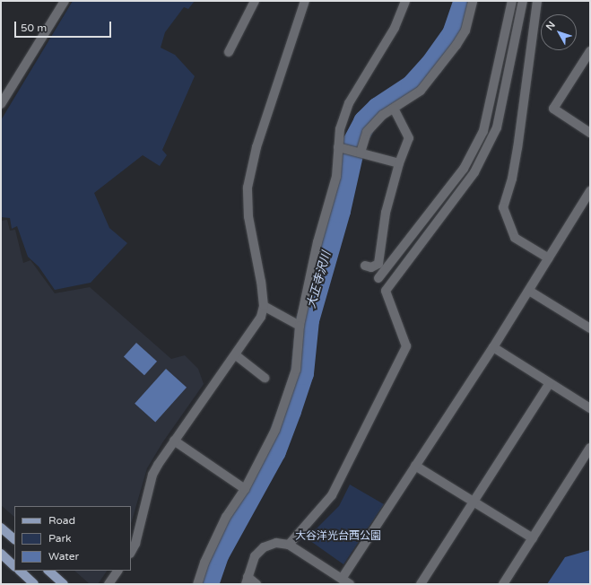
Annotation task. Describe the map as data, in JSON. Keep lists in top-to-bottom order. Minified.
{"water":["大正寺沢川"],"parks":["大谷洋光台西公園"],"legend":["Road","Park","Water"],"scale_bar":"50 m","north":"top left"}
